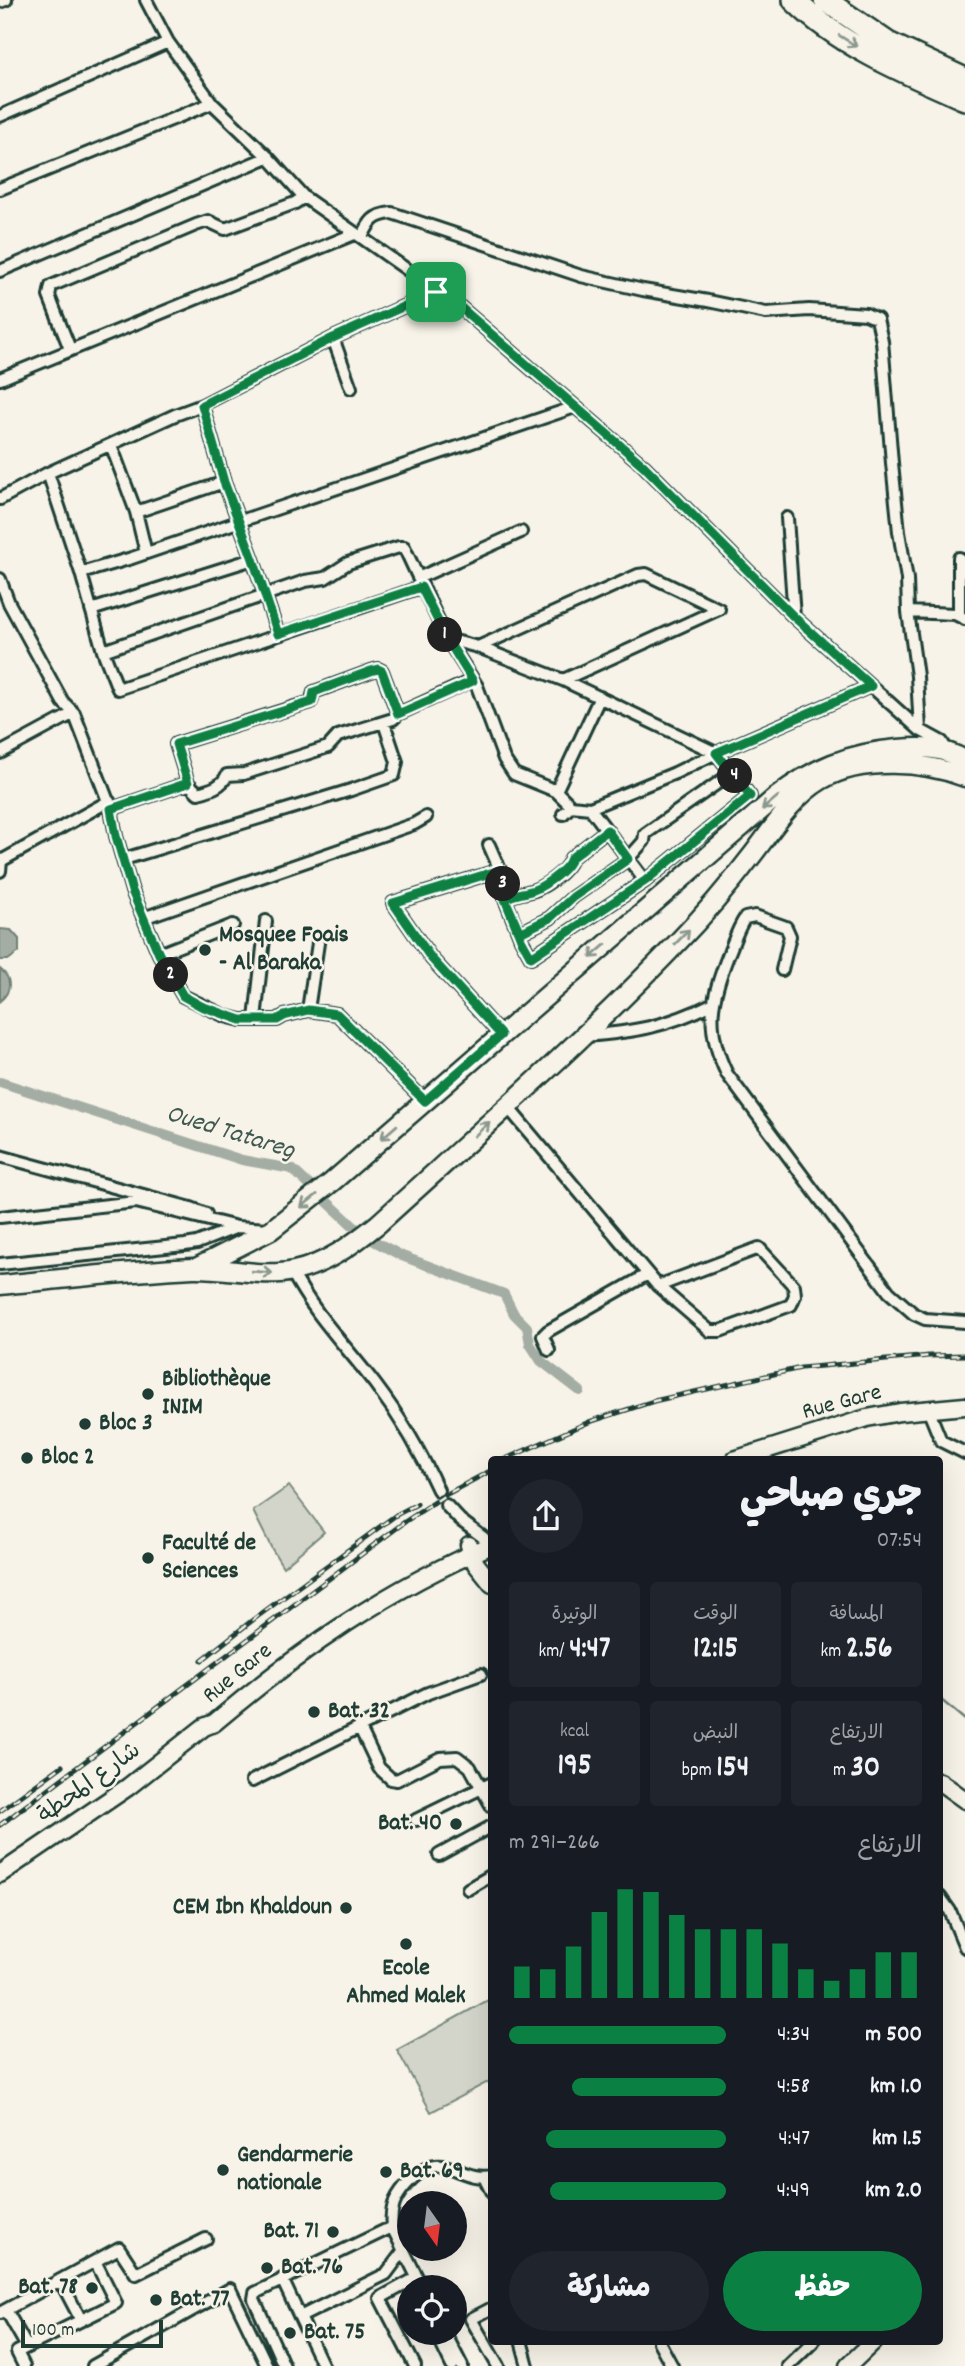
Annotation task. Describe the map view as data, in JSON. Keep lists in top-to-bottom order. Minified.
{"streets":{"main road":["Rue Gare","شارع المحطة"]},"crossings":[["Rue Gare","شارع المحطة"]],"water":["Oued Tatareg"],"places":["Mosquee Foais - Al Baraka","Bibliothèque INIM","Bloc 3","Bloc 2","Faculté de Sciences","Bat. 32","Bat. 40","CEM Ibn Khaldoun","Ecole Ahmed Malek","Gendarmerie nationale","Bat. 69","Bat. 71","Bat. 76","Bat. 78","Bat. 77","Bat. 75"],"scale_bar":"100 m","north":"bottom","page":{"pins":["1","4","3","2"],"heading":["جري صباحي","07:54"],"stats":[["المسافة","2.56 km"],["الوقت","12:15"],["الوتيرة","4:47 /km"],["الارتفاع","30 m"],["النبض","154 bpm"],["kcal","195"]],"chart":["الارتفاع","266–291 m"],"list":[{"name":"500 m","note":"4:34"},{"name":"1.0 km","note":"4:58"},{"name":"1.5 km","note":"4:47"},{"name":"2.0 km","note":"4:49"}],"buttons":["حفظ","مشاركة"],"scale":"100 m"}}
